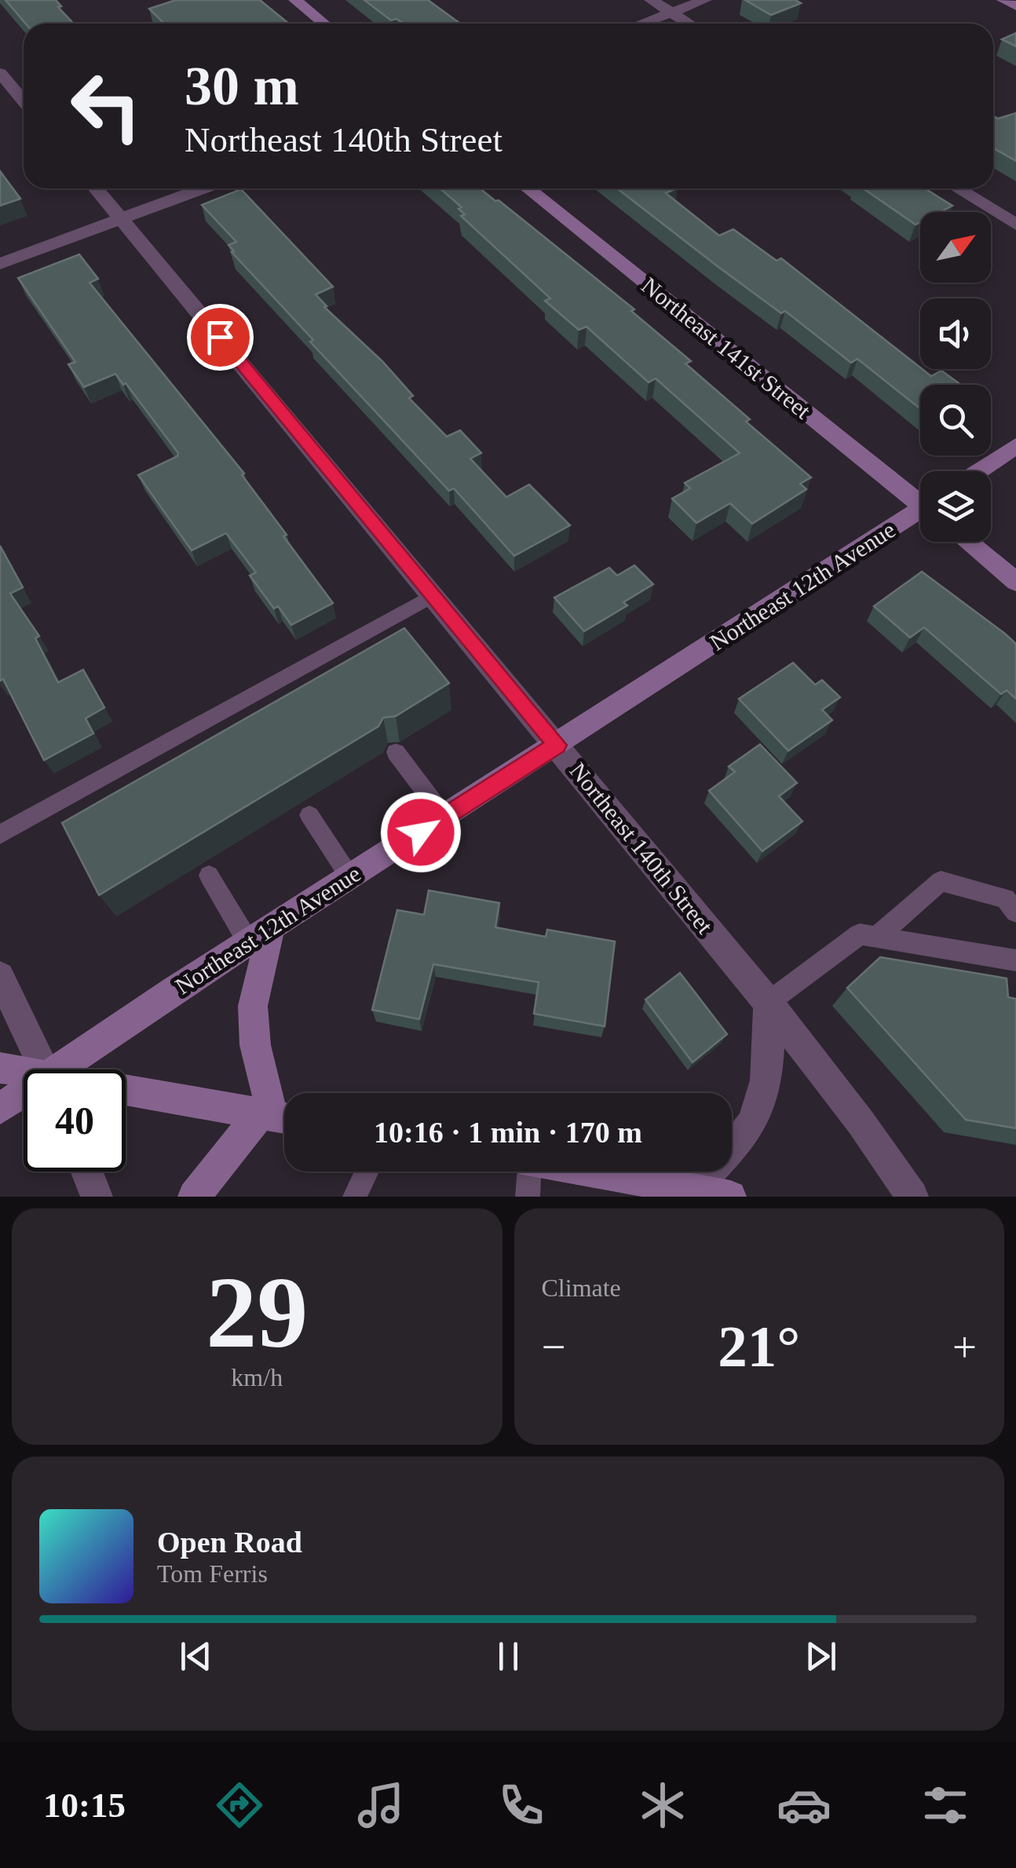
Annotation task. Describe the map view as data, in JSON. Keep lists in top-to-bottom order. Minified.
{"streets":{"street":["Northeast 141st Street","Northeast 12th Avenue","Northeast 140th Street"]},"crossings":[["Northeast 12th Avenue","Northeast 140th Street"]],"north":"top right","page":{"turn":["30 m","Northeast 140th Street"],"limit":"40","trip":"10:16 · 1 min · 170 m","tile":[["29","km/h"],"Climate"],"heat":["−","21°","+"],"song":["Open Road","Tom Ferris"],"tabs":"10:15"}}
